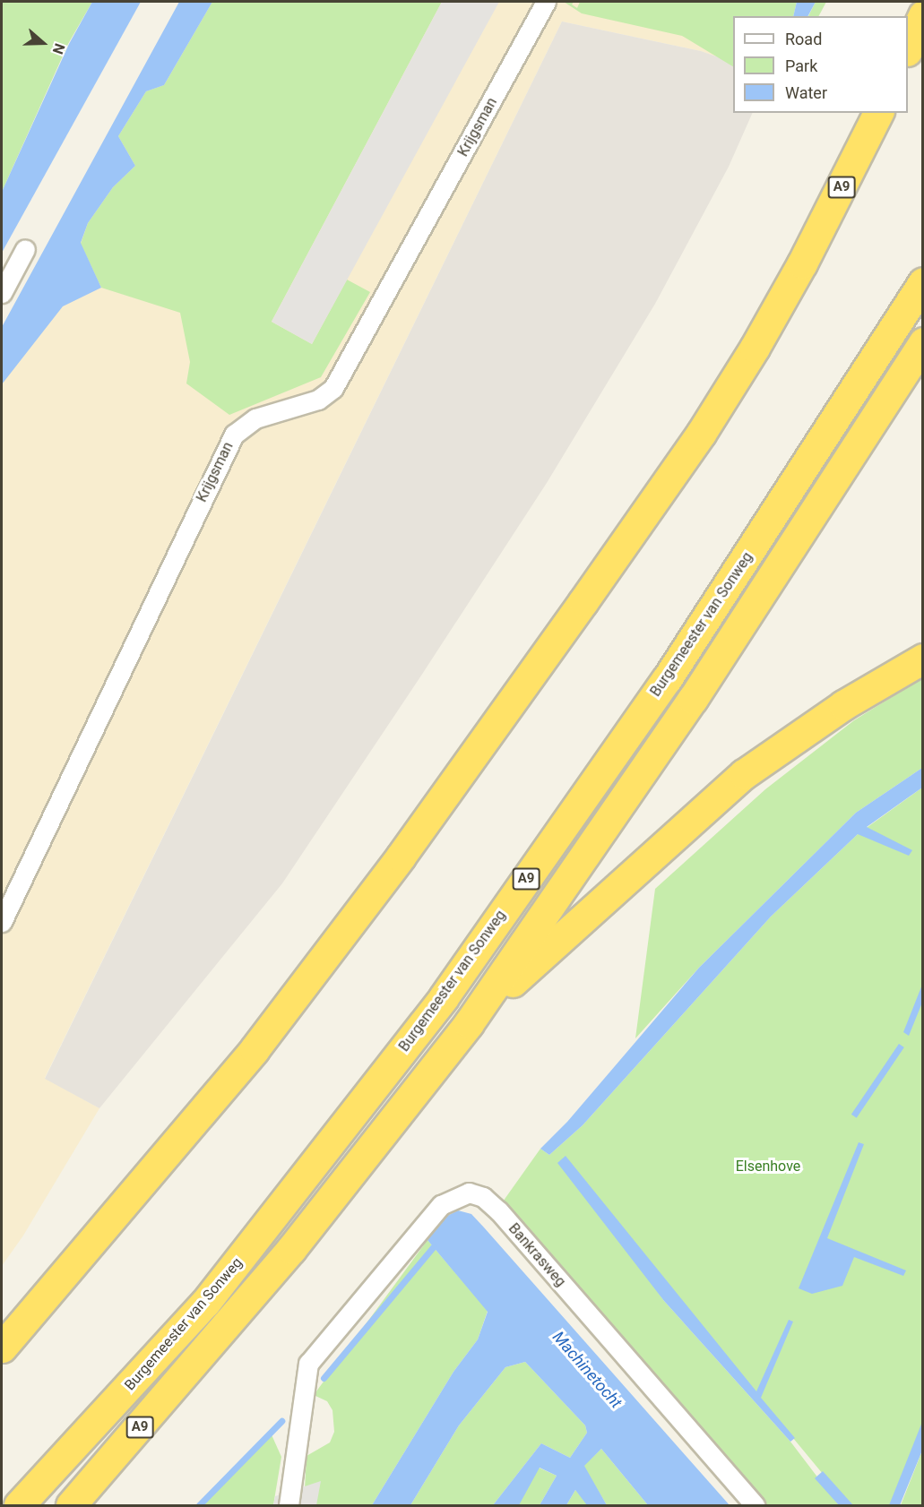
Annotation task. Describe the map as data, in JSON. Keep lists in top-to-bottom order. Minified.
{"streets":{"highway":["A9","Burgemeester van Sonweg"],"street":["Krijgsman","Bankrasweg"]},"water":["Machinetocht"],"parks":["Elsenhove"],"legend":["Road","Park","Water"],"north":"right"}
